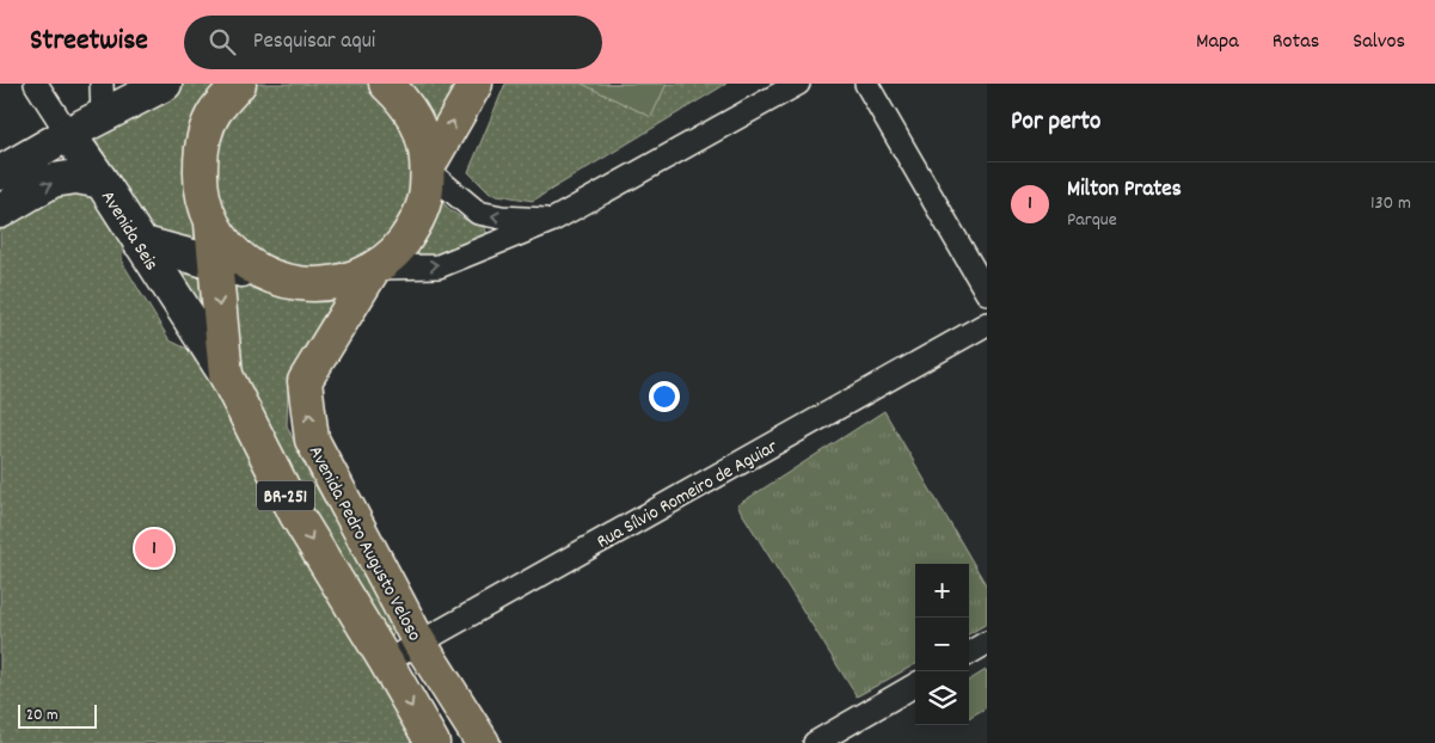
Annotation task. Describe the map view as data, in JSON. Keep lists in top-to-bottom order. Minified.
{"streets":{"main road":["BR-251","Avenida Pedro Augusto Veloso"],"street":["Avenida Seis","Rua Sílvio Romeiro de Aguiar"]},"crossings":[["Avenida Seis","Avenida Pedro Augusto Veloso"],["Rua Sílvio Romeiro de Aguiar","Avenida Pedro Augusto Veloso"]],"scale_bar":"20 m","page":{"header":"Streetwise","search":"Pesquisar aqui","nav":["Mapa","Rotas","Salvos"],"heading":"Por perto","list":[{"mark":"1","name":"Milton Prates","note":"Parque","value":"130 m"}],"pins":"1","map_buttons":["+","−"],"scale":"20 m"}}
